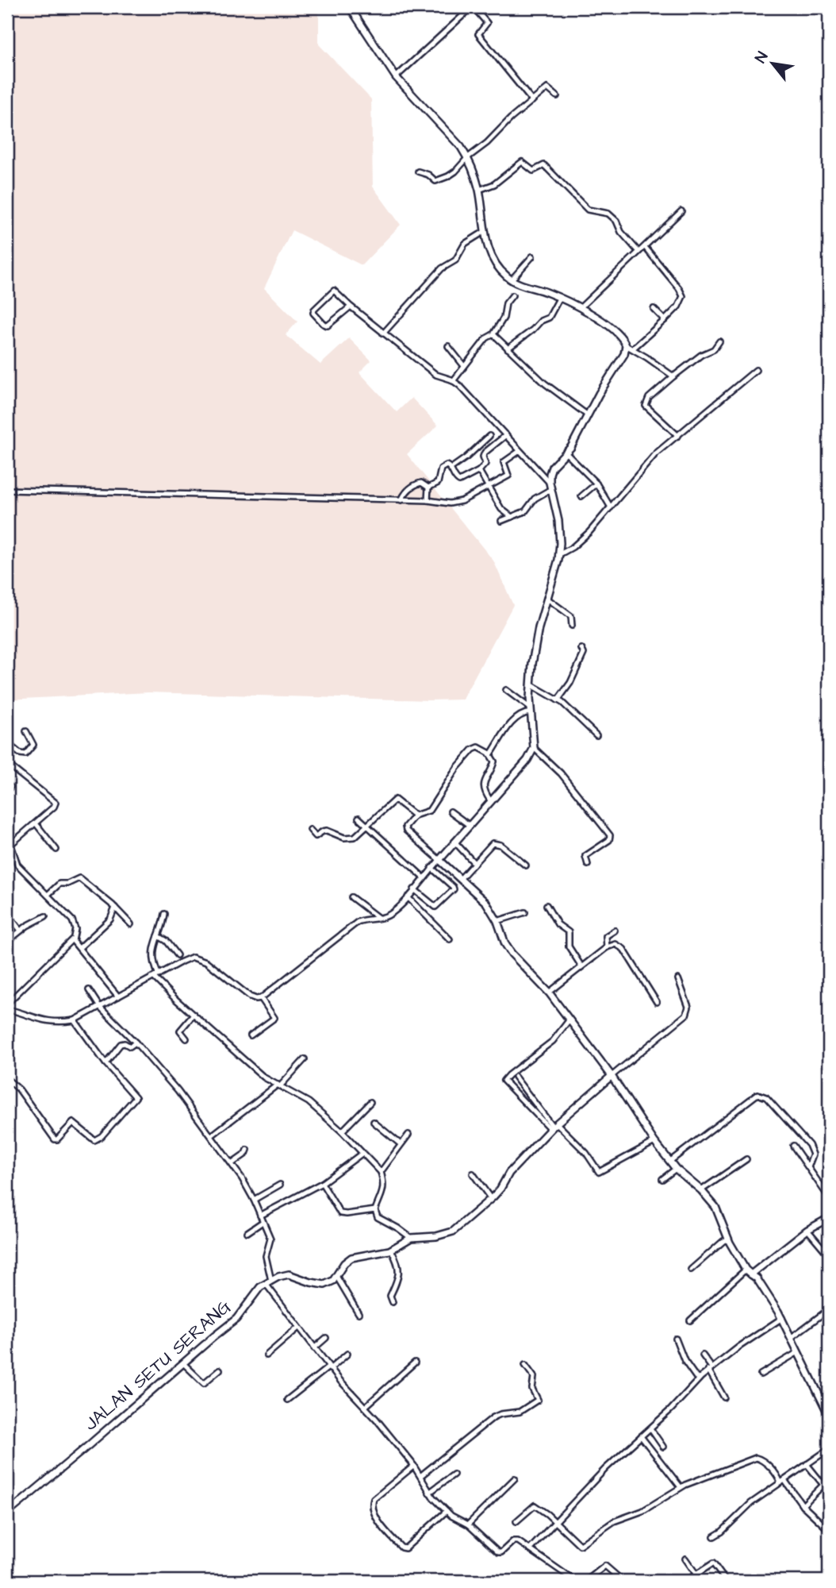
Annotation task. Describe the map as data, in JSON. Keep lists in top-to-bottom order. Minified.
{"streets":{"street":["JALAN SETU SERANG"]},"north":"top left"}
